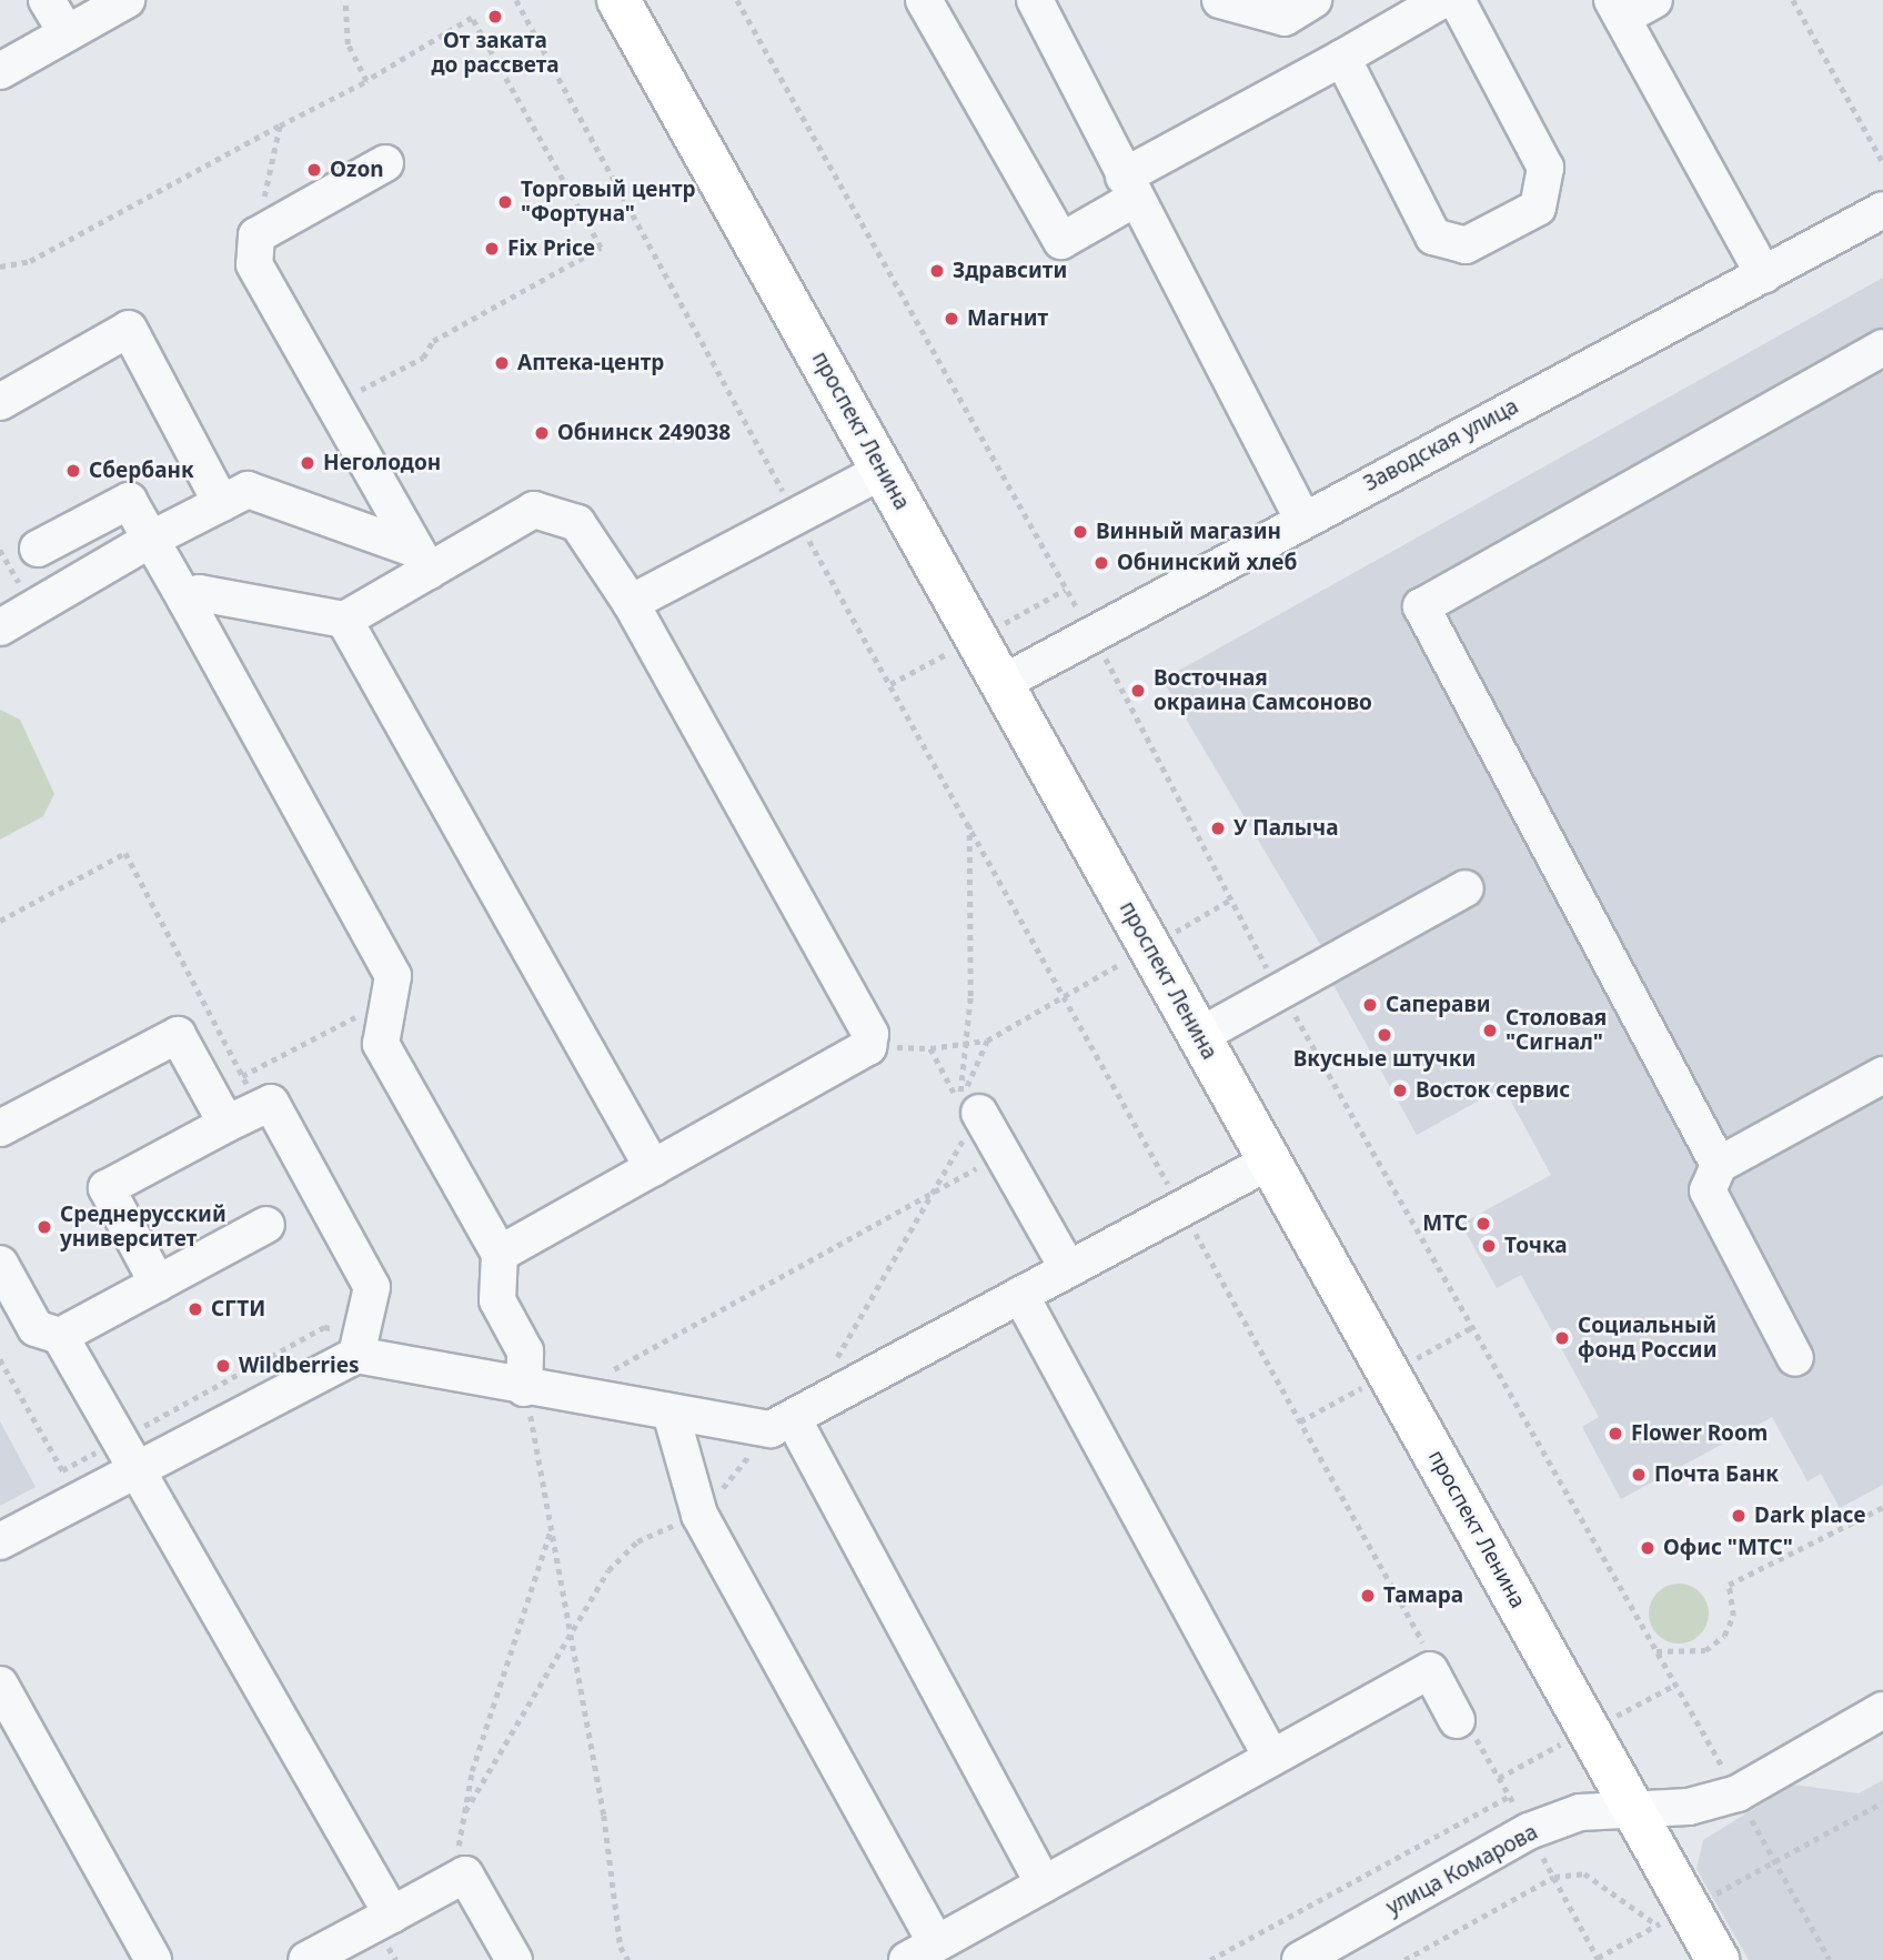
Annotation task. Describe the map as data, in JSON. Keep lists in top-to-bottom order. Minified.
{"streets":{"main road":["проспект Ленина"],"street":["Заводская улица","улица Комарова"]},"crossings":[["проспект Ленина","Заводская улица"],["проспект Ленина","улица Комарова"]],"places":["От заката до рассвета","Ozon","Торговый центр \"Фортуна\"","Fix Price","Здравсити","Магнит","Аптека-центр","Обнинск 249038","Неголодон","Сбербанк","Винный магазин","Обнинский хлеб","Восточная окраина Самсоново","У Палыча","Саперави","Столовая \"Сигнал\"","Вкусные штучки","Восток сервис","МТС","Среднерусский университет","Точка","СГТИ","Социальный фонд России","Wildberries","Flower Room","Почта Банк","Dark place","Офис \"МТС\"","Тамара"]}
